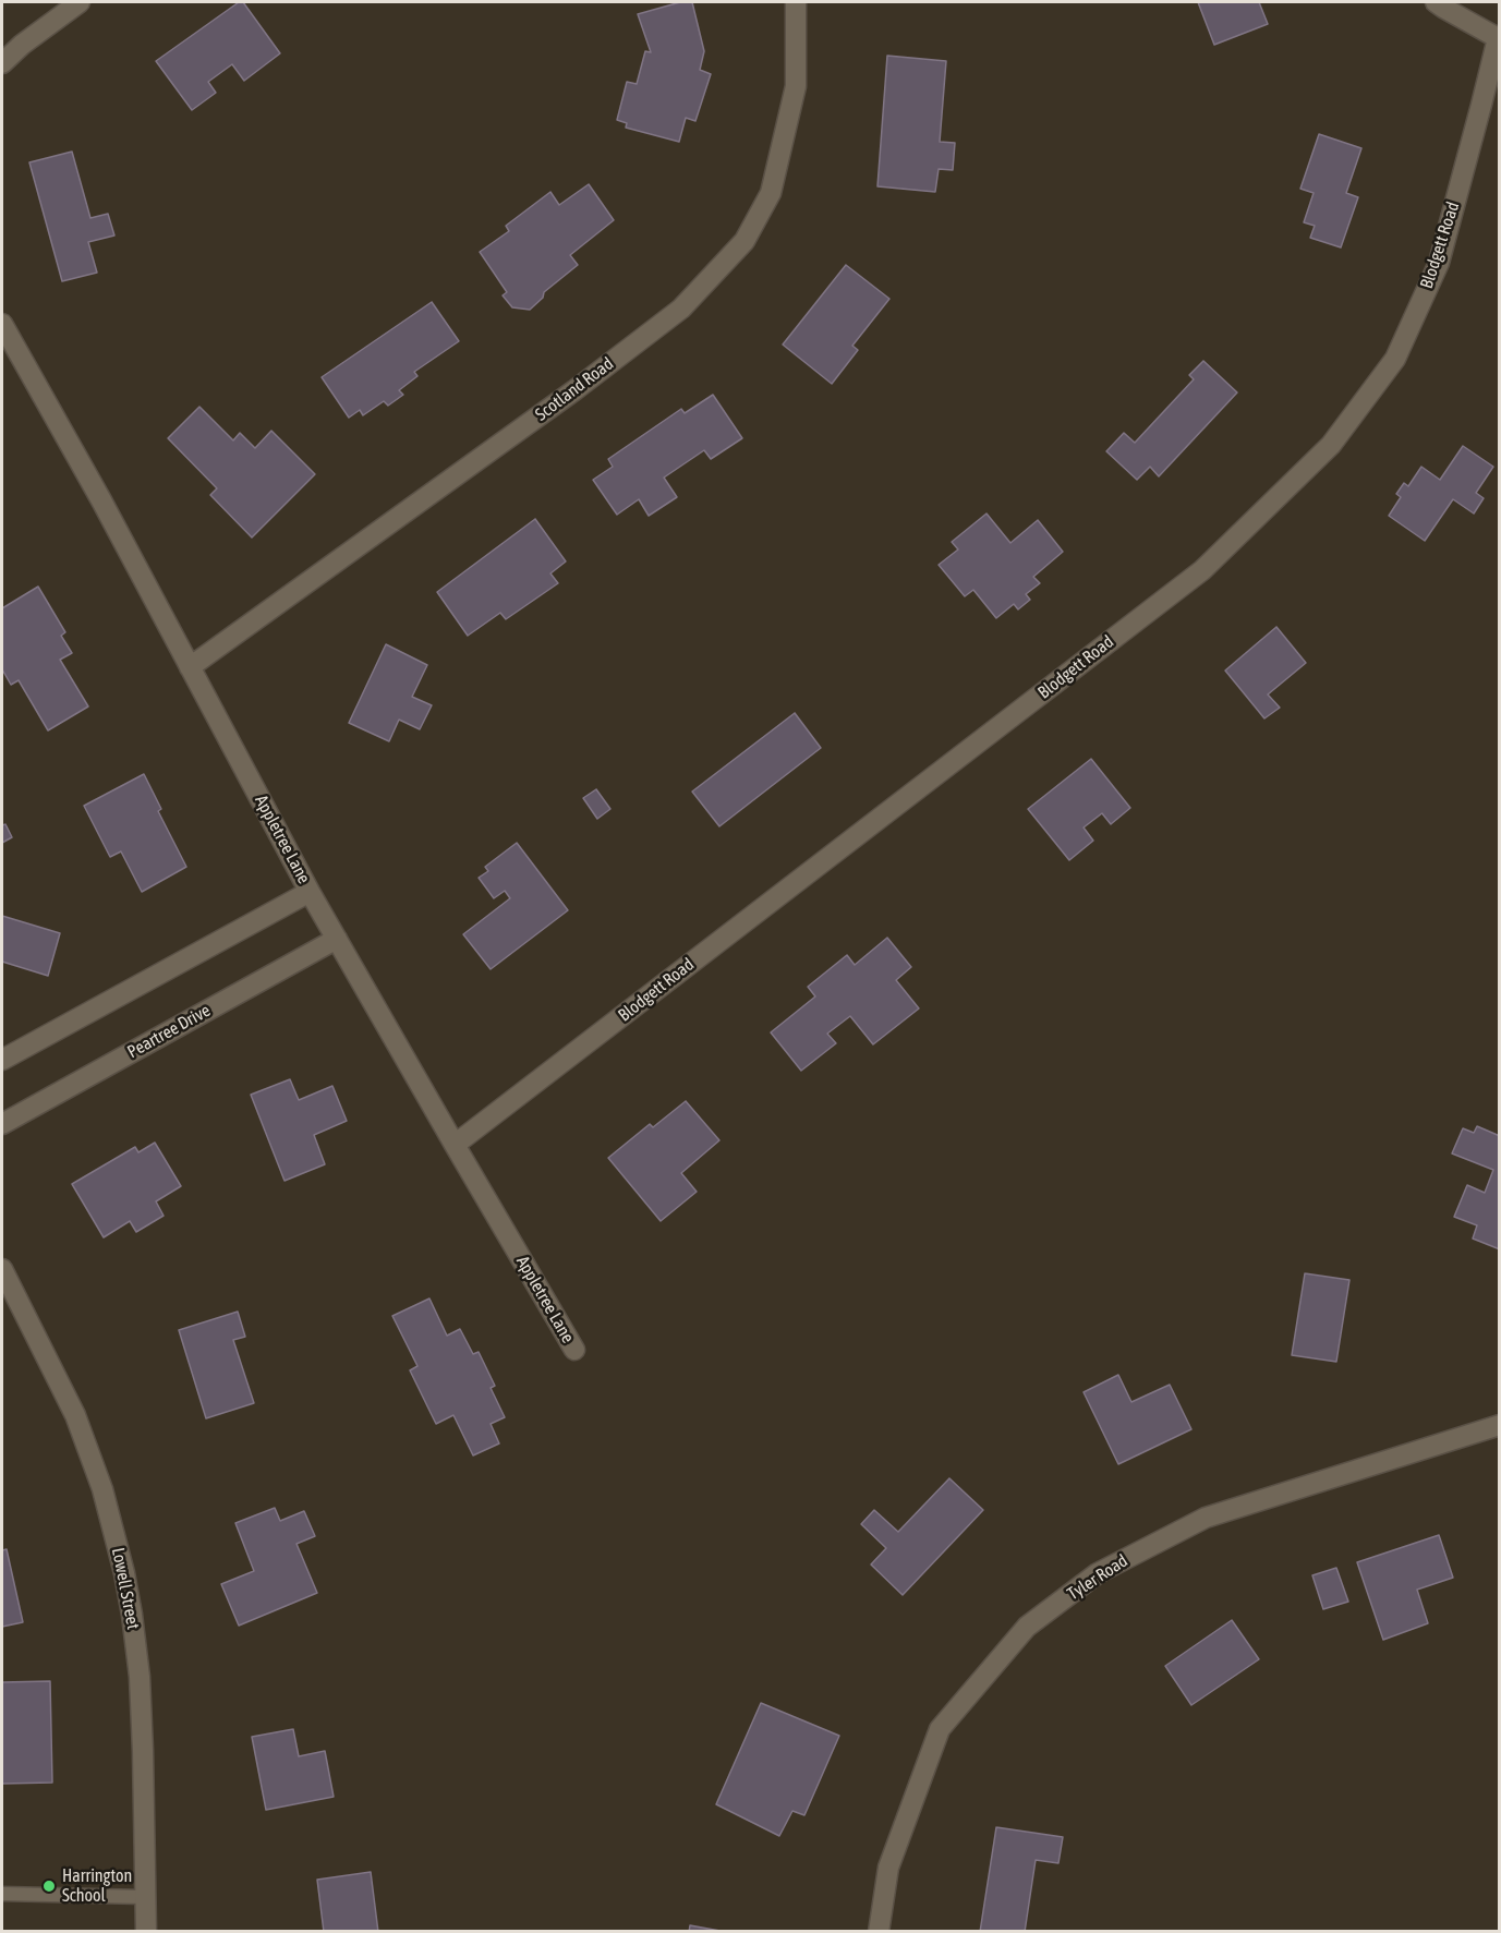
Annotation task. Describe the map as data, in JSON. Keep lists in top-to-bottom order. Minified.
{"streets":{"street":["Blodgett Road","Scotland Road","Appletree Lane","Peartree Drive","Tyler Road","Lowell Street"]},"crossings":[["Blodgett Road","Appletree Lane"],["Scotland Road","Appletree Lane"],["Appletree Lane","Peartree Drive"]],"places":["Harrington School"]}
